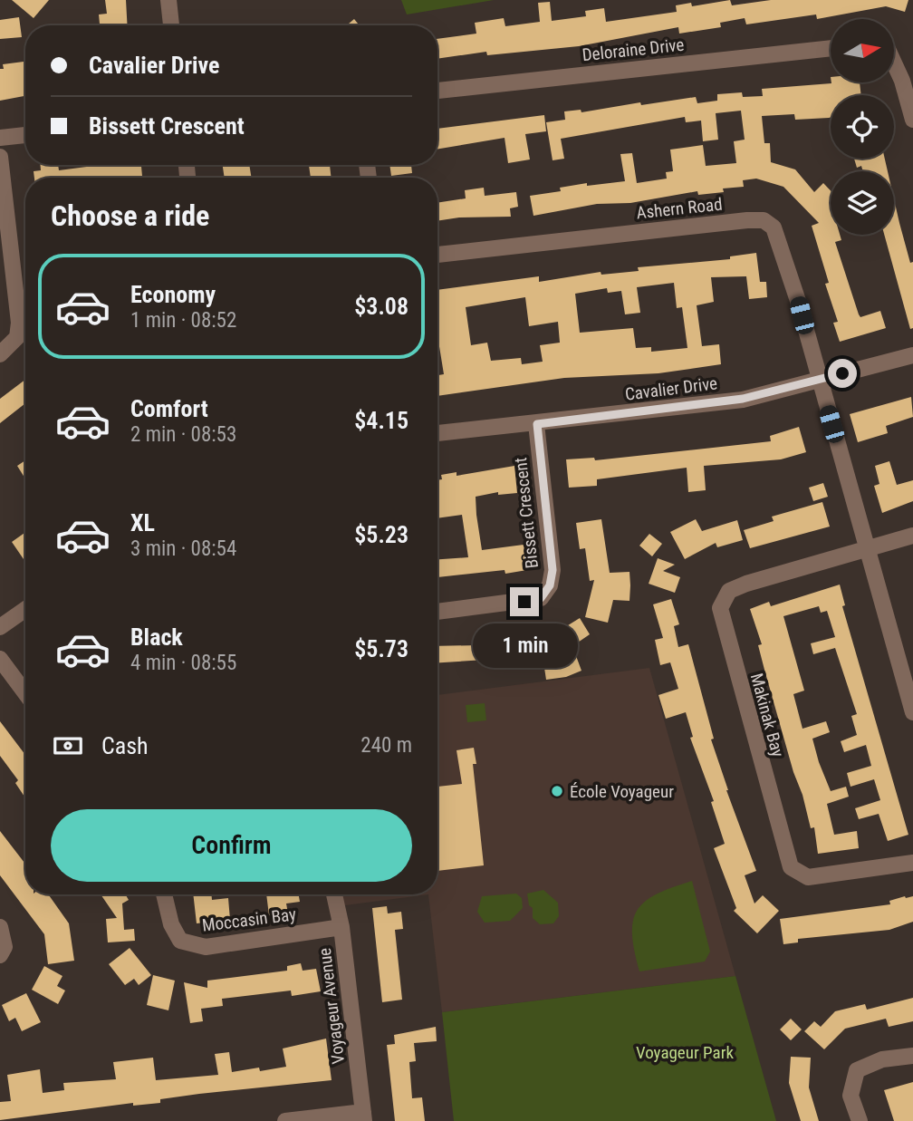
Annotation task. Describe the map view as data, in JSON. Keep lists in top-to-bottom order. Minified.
{"streets":{"street":["Deloraine Drive","Ashern Road","Cavalier Drive","Bissett Crescent","Makinak Bay","Moccasin Bay","Voyageur Avenue"]},"crossings":[["Ashern Road","Cavalier Drive"],["Cavalier Drive","Bissett Crescent"],["Moccasin Bay","Voyageur Avenue"]],"parks":["Voyageur Park"],"places":["École Voyageur"],"north":"right","page":{"banner":["Cavalier Drive","Bissett Crescent"],"heading":"Choose a ride","list":[{"name":"Economy","note":"1 min · 08:52","value":"$3.08"},{"name":"Comfort","note":"2 min · 08:53","value":"$4.15"},{"name":"XL","note":"3 min · 08:54","value":"$5.23"},{"name":"Black","note":"4 min · 08:55","value":"$5.73"}],"bubble":"1 min","pay":["Cash","240 m"],"buttons":"Confirm"}}
